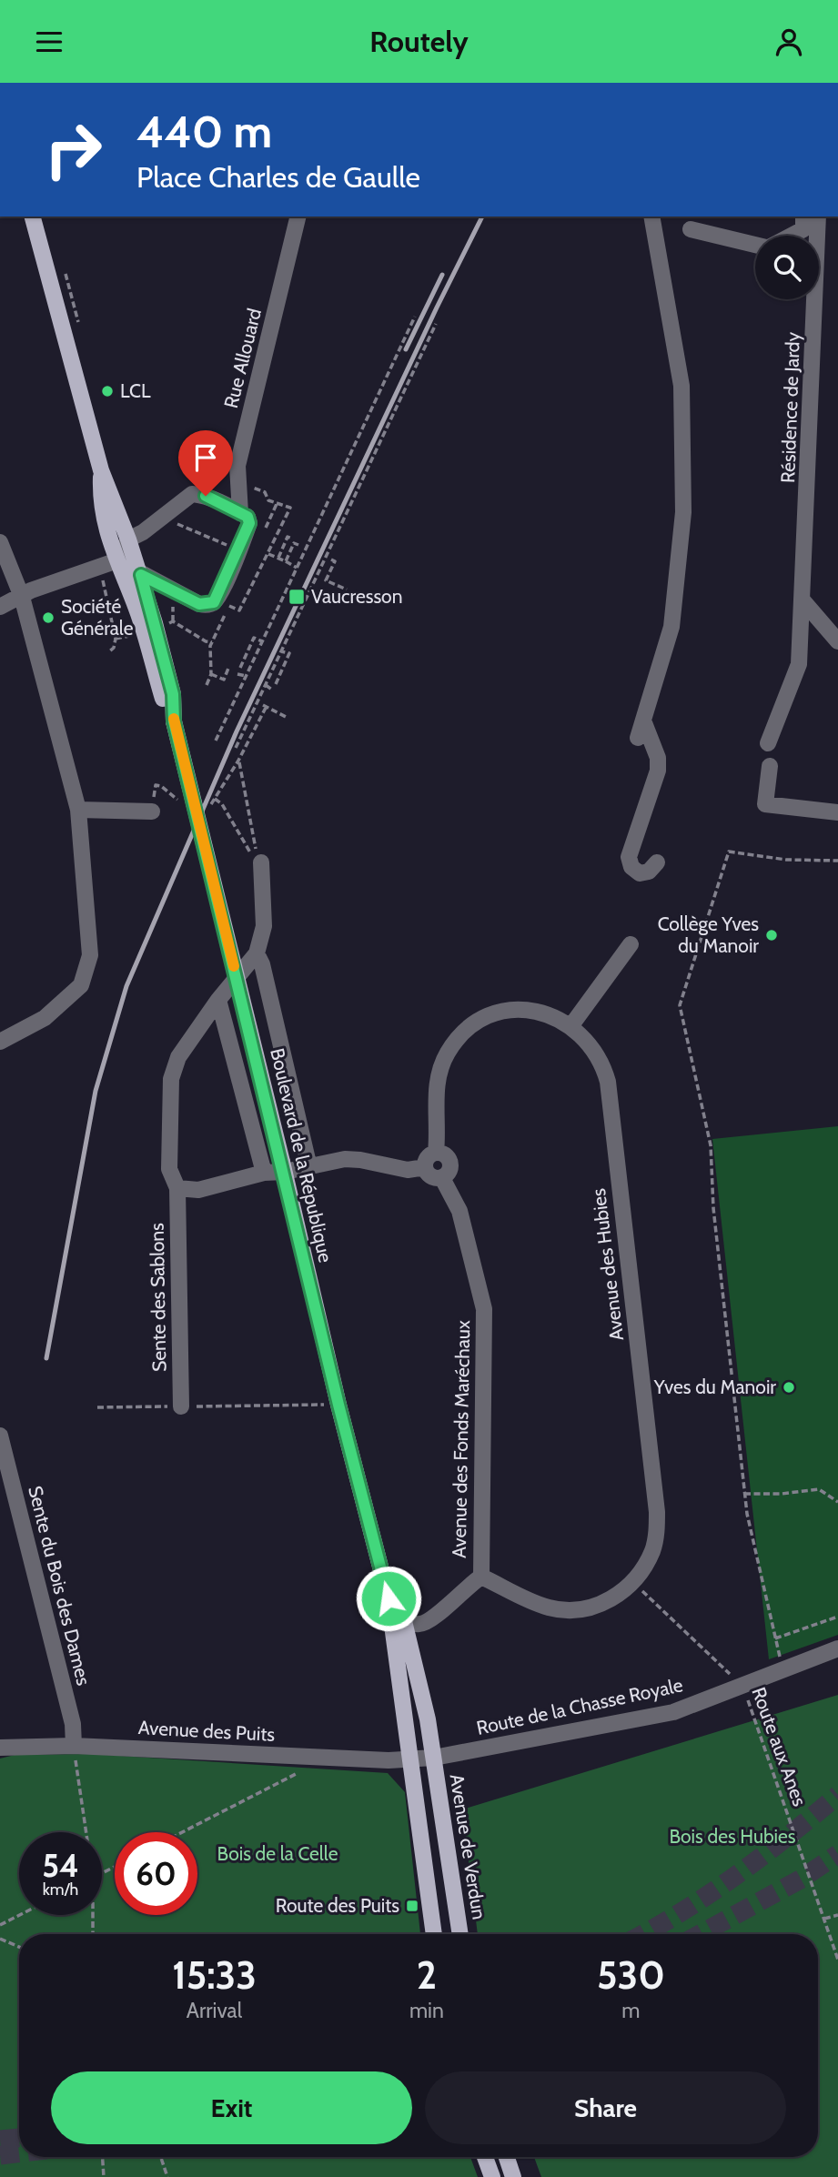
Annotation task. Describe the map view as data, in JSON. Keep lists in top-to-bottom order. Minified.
{"streets":{"main road":["Boulevard de la République","Avenue de Verdun"],"street":["Rue Allouard","Résidence de Jardy","Avenue des Hubies","Sente des Sablons","Avenue des Fonds Maréchaux","Sente du Bois des Dames","Route de la Chasse Royale","Avenue des Puits"],"path":["Route aux Anes"]},"crossings":[["Boulevard de la République","Avenue des Fonds Maréchaux"],["Boulevard de la République","Route de la Chasse Royale"],["Boulevard de la République","Avenue des Puits"],["Boulevard de la République","Avenue de Verdun"],["Avenue des Hubies","Avenue des Fonds Maréchaux"],["Avenue des Hubies","Route aux Anes"],["Sente du Bois des Dames","Avenue des Puits"],["Route de la Chasse Royale","Avenue des Puits"],["Route de la Chasse Royale","Route aux Anes"],["Route de la Chasse Royale","Avenue de Verdun"]],"parks":["Bois des Hubies","Bois de la Celle"],"places":{"other":["LCL","Société Générale","Collège Yves du Manoir","Yves du Manoir"],"transit":["Vaucresson","Route des Puits"]},"page":{"header":"Routely","turn":["440 m","Place Charles de Gaulle"],"speed":"54 km/h","limit":"60","eta":["15:33","Arrival","2","min","530","m"],"buttons":["Exit","Share"]}}
